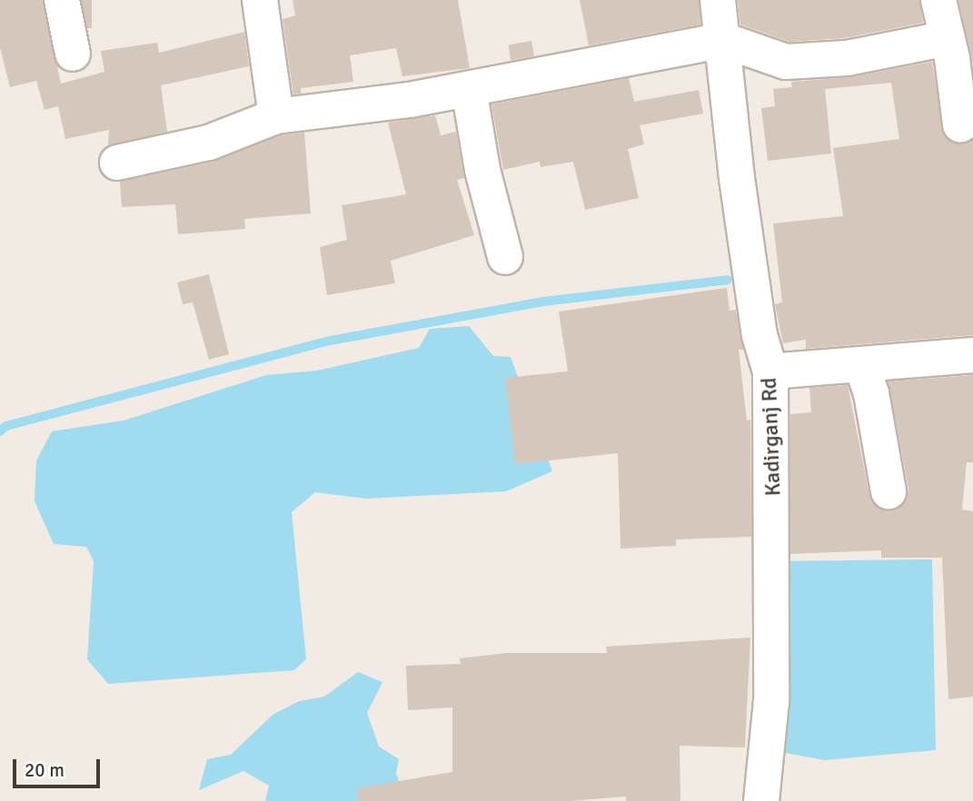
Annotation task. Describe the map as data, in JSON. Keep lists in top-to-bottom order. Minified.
{"streets":{"street":["Kadirganj Rd"]},"scale_bar":"20 m"}
